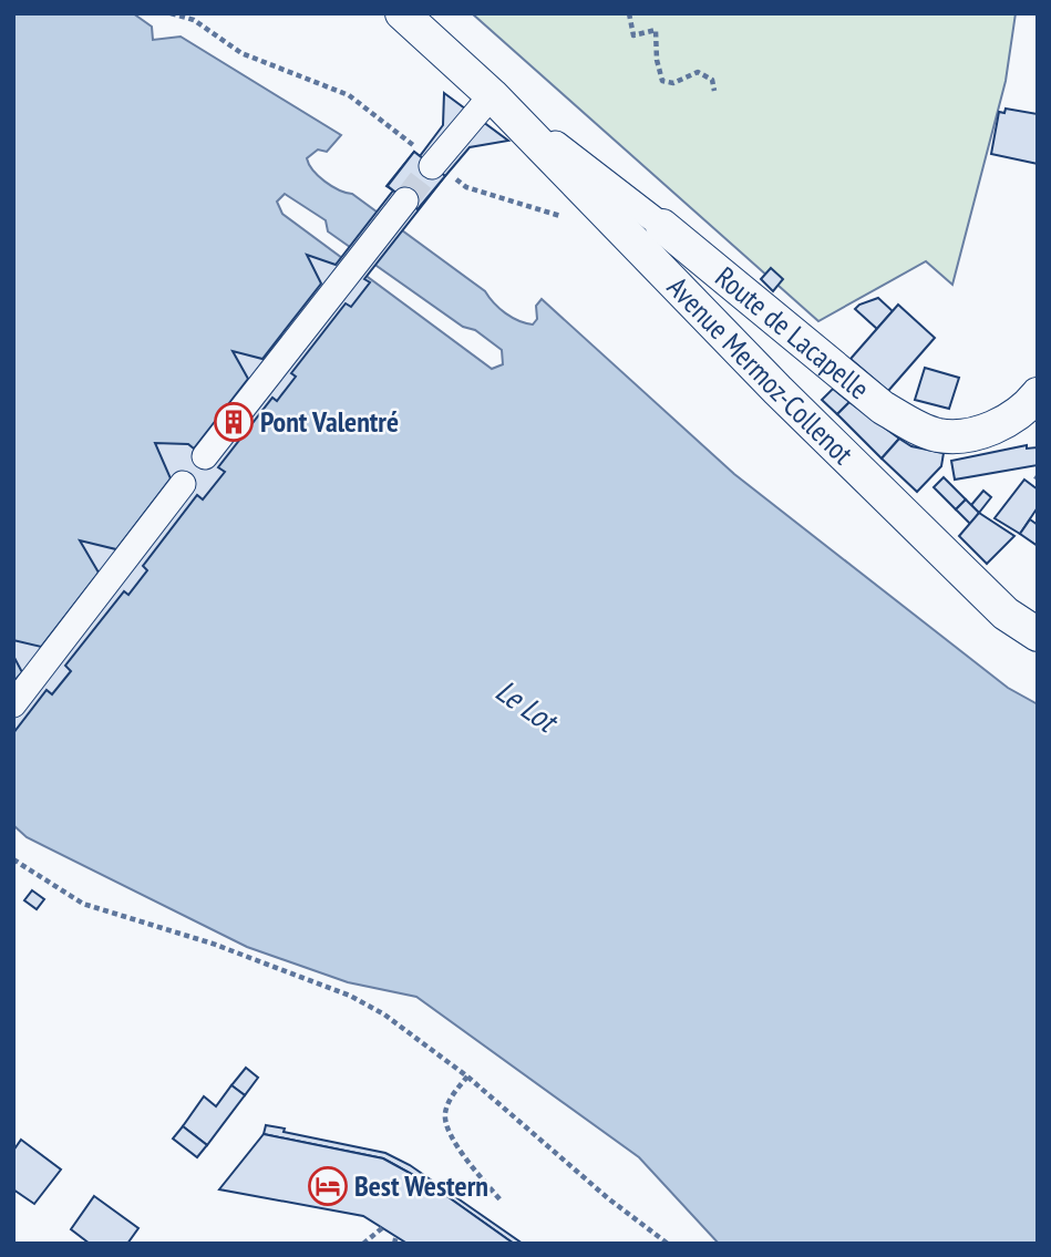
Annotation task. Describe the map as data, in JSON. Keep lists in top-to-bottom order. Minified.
{"streets":{"street":["Route de Lacapelle","Avenue Mermoz-Collenot"]},"crossings":[["Route de Lacapelle","Avenue Mermoz-Collenot"]],"water":["Le Lot"],"places":{"building":["Pont Valentré"],"hotel":["Best Western"]}}
